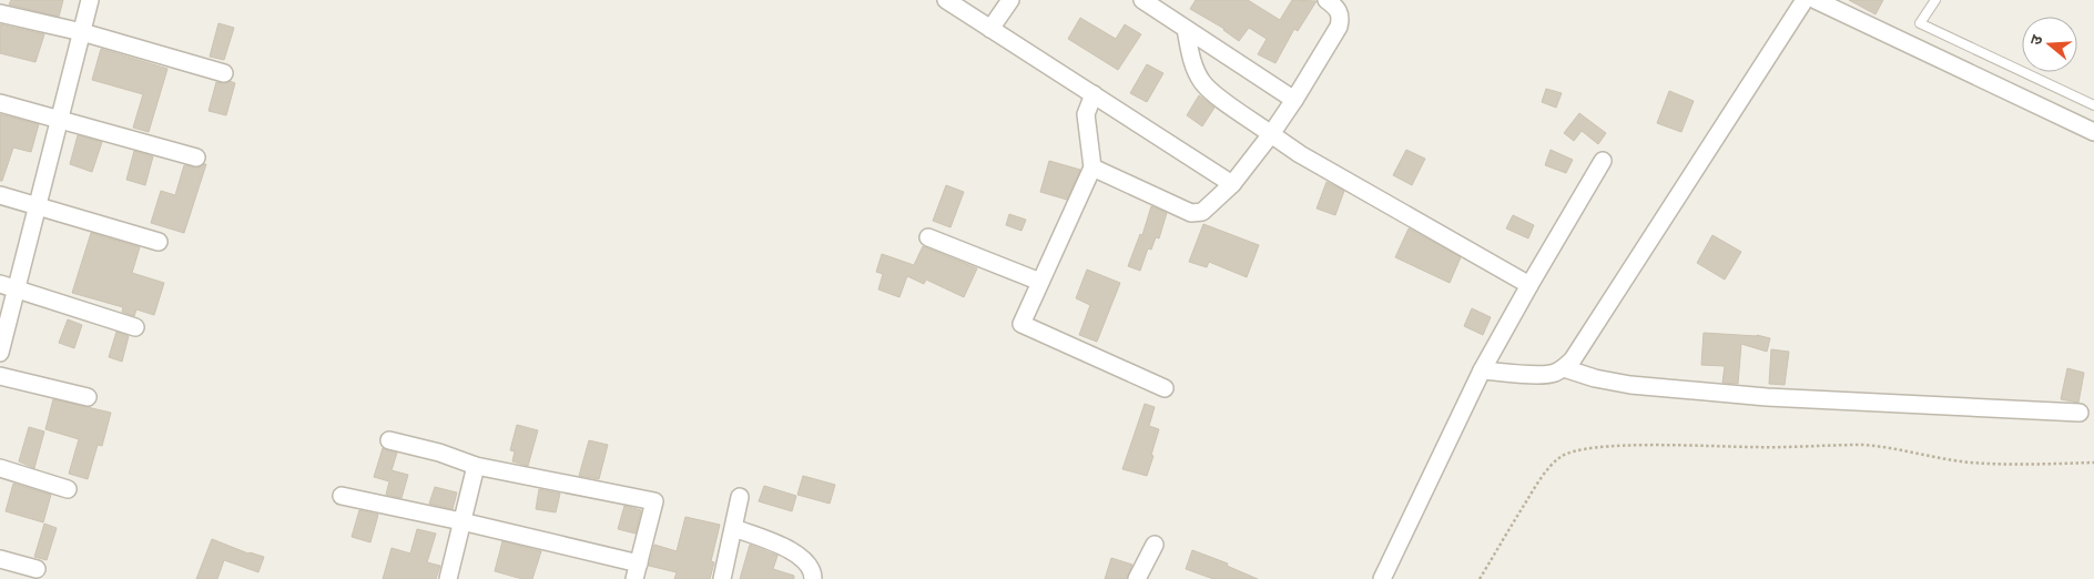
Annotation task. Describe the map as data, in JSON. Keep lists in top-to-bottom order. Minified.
{"north":"left"}
